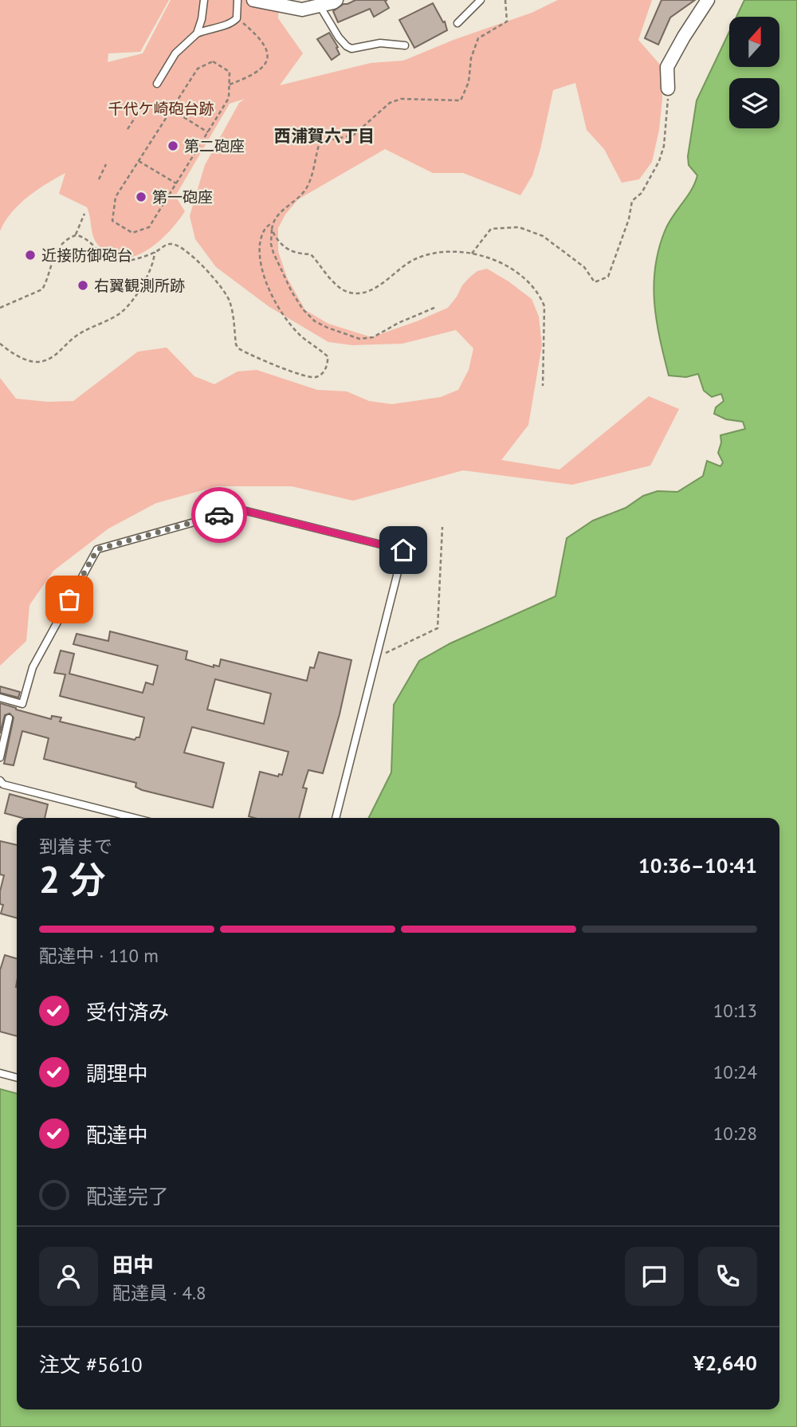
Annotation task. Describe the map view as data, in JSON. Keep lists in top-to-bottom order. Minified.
{"districts":["西浦賀六丁目"],"parks":["千代ケ崎砲台跡"],"places":["第二砲座","第一砲座","近接防御砲台","右翼観測所跡"],"north":"top","page":{"heading":["2 分","到着まで","10:36–10:41"],"panel":["田中","配達員 · 4.8","注文 #5610","¥2,640"],"bar":"配達中 · 110 m","list":[["受付済み","10:13"],["調理中","10:24"],["配達中","10:28"],"配達完了"]}}
